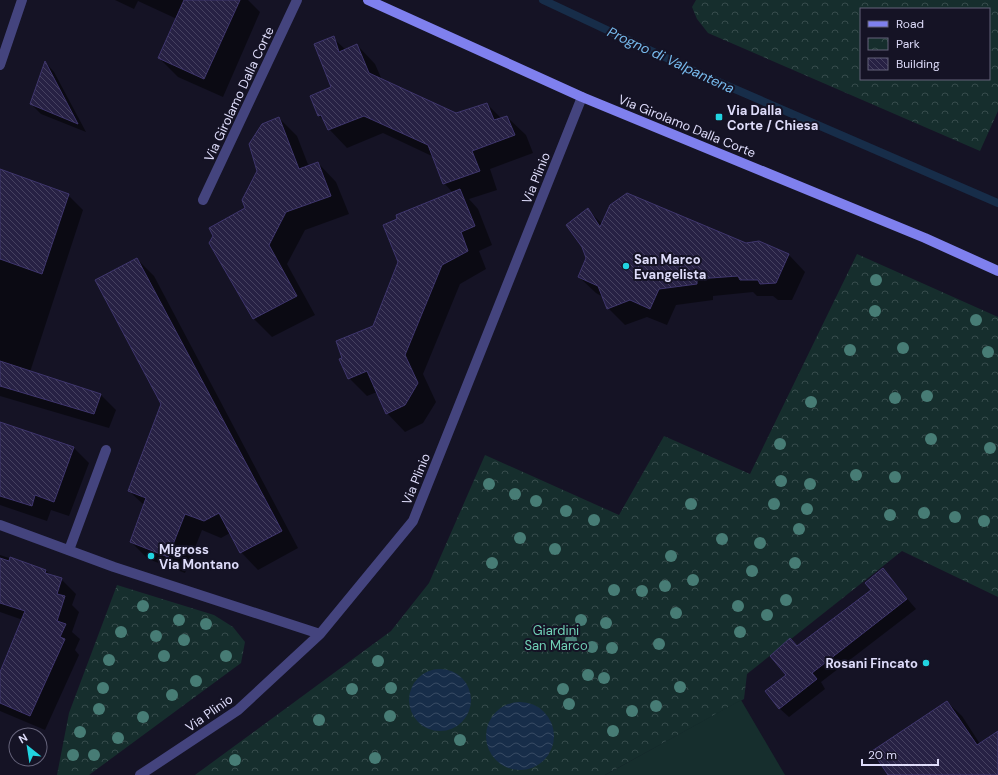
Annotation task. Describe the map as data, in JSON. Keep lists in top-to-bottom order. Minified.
{"streets":{"street":["Via Girolamo Dalla Corte","Via Plinio"]},"crossings":[["Via Girolamo Dalla Corte","Via Plinio"]],"water":["Progno di Valpantena"],"parks":["Giardini San Marco"],"places":{"transit":["Via Dalla Corte / Chiesa"],"other":["San Marco Evangelista","Migross Via Montano","Rosani Fincato"]},"legend":["Road","Park","Building"],"scale_bar":"20 m","north":"top left"}
